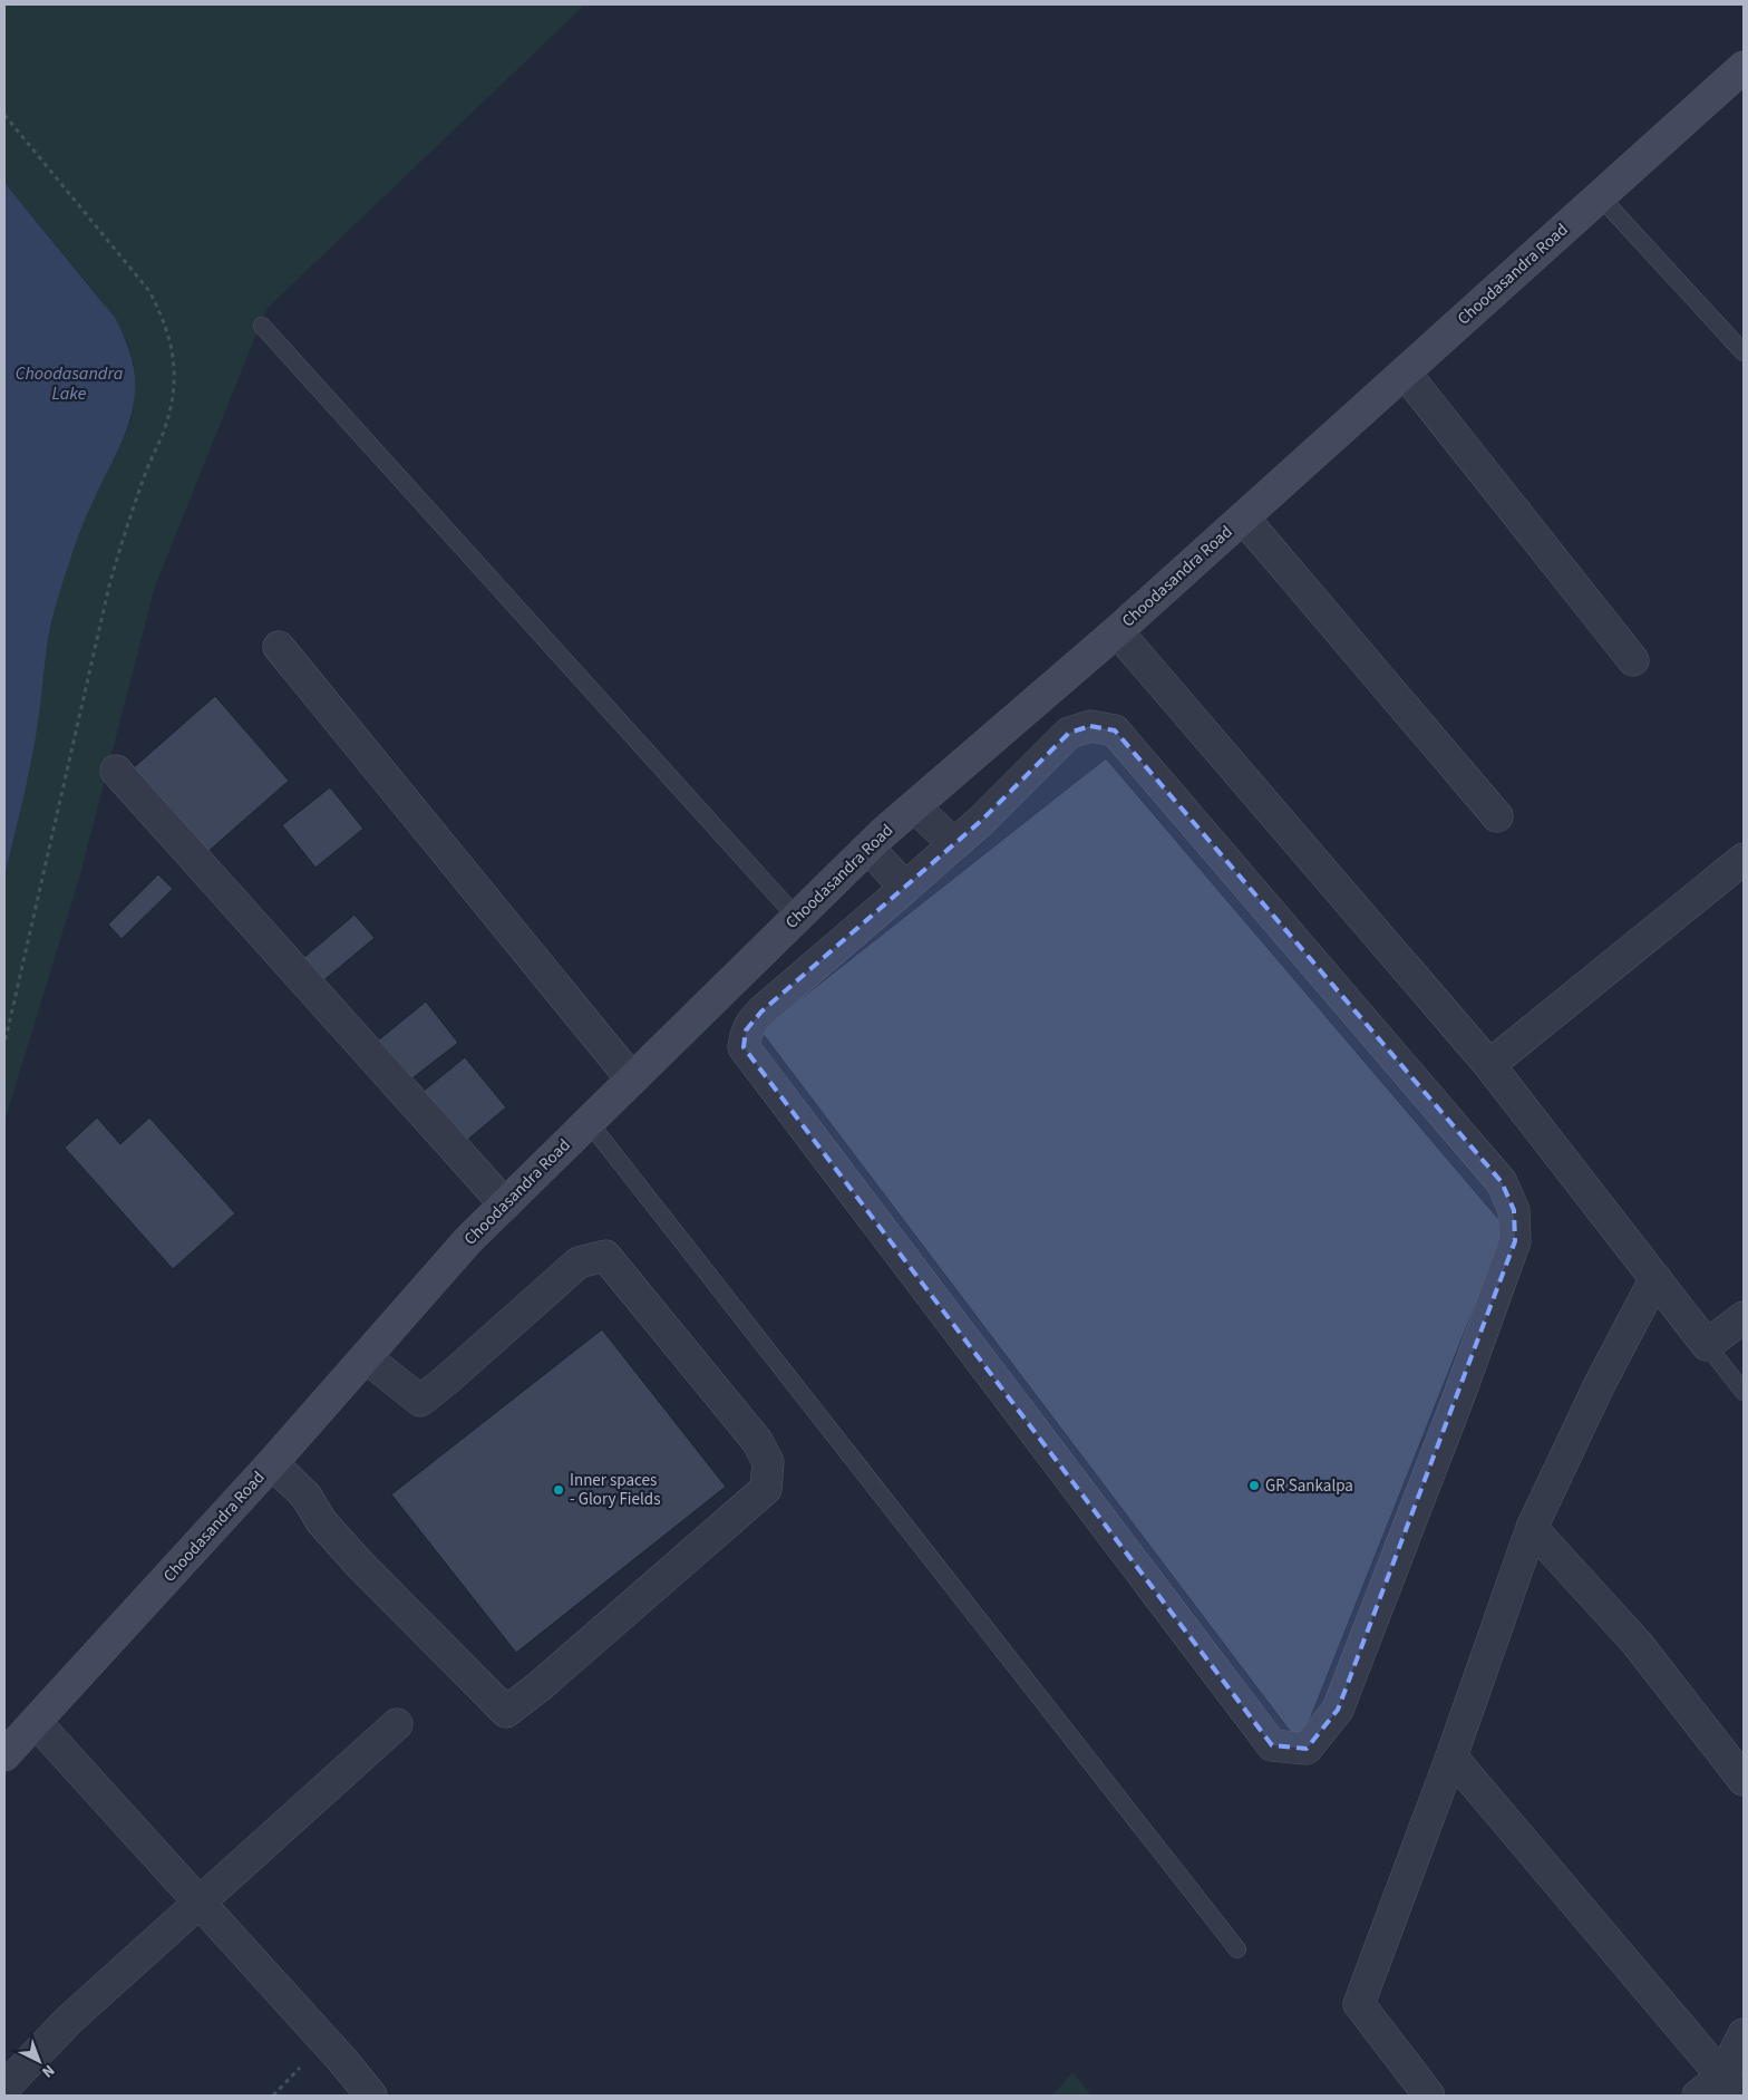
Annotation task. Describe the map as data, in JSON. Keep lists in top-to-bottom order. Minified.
{"streets":{"street":["Choodasandra Road"]},"water":["Choodasandra Lake"],"places":["GR Sankalpa","Inner spaces - Glory Fields"],"north":"bottom right"}
